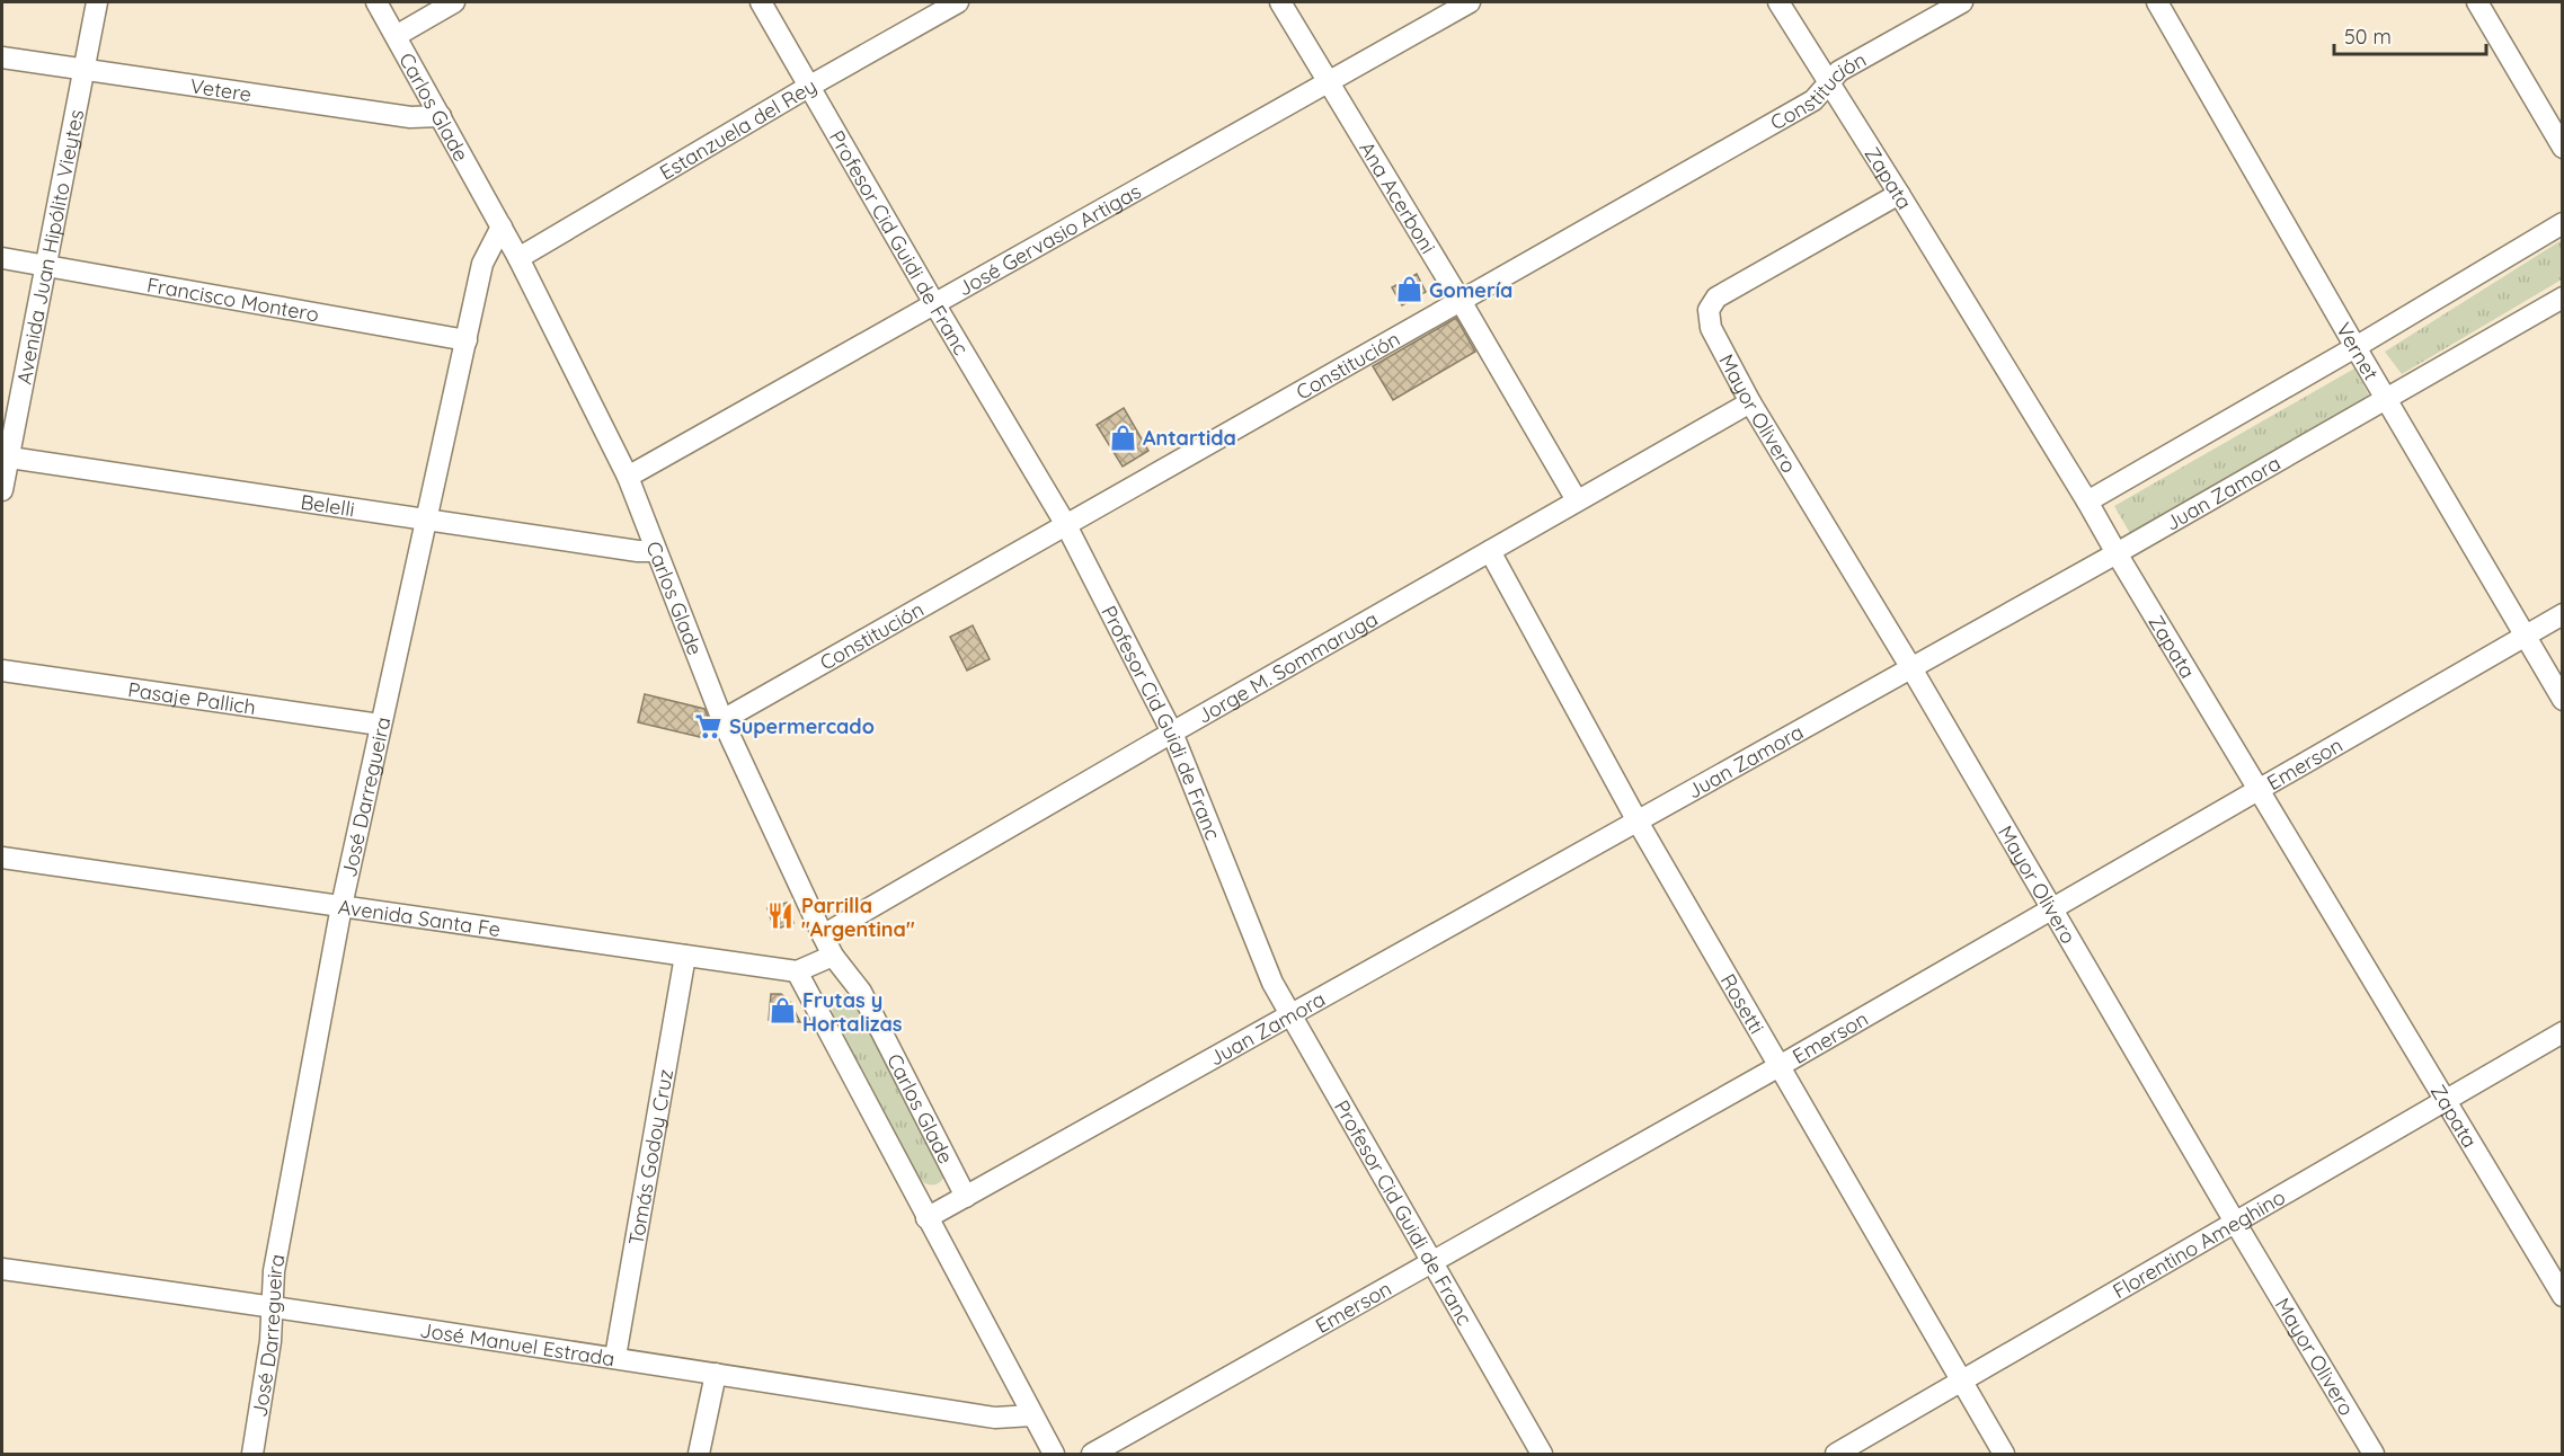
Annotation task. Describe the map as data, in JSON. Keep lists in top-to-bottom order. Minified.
{"streets":{"street":["Vetere","Constitución","Carlos Glade","Estanzuela del Rey","Zapata","Ana Acerboni","José Gervasio Artigas","Profesor Cid Guidi de Franc","Avenida Juan Hipólito Vieytes","Francisco Montero","Vernet","Mayor Olivero","Juan Zamora","Belelli","Jorge M. Sommaruga","Pasaje Pallich","Emerson","José Darregueira","Avenida Santa Fe","Rosetti","Tomás Godoy Cruz","Florentino Ameghino","José Manuel Estrada"]},"crossings":[["Vetere","Carlos Glade"],["Vetere","Avenida Juan Hipólito Vieytes"],["Constitución","Carlos Glade"],["Constitución","Zapata"],["Constitución","Ana Acerboni"],["Constitución","Profesor Cid Guidi de Franc"],["Carlos Glade","Estanzuela del Rey"],["Carlos Glade","José Gervasio Artigas"],["Carlos Glade","Juan Zamora"],["Carlos Glade","Belelli"],["Carlos Glade","Jorge M. Sommaruga"],["Carlos Glade","José Darregueira"],["Estanzuela del Rey","Profesor Cid Guidi de Franc"],["Zapata","Mayor Olivero"],["Zapata","Juan Zamora"],["Zapata","Emerson"],["Zapata","Florentino Ameghino"],["Ana Acerboni","José Gervasio Artigas"],["Ana Acerboni","Jorge M. Sommaruga"],["José Gervasio Artigas","Profesor Cid Guidi de Franc"],["Profesor Cid Guidi de Franc","Juan Zamora"],["Profesor Cid Guidi de Franc","Jorge M. Sommaruga"],["Profesor Cid Guidi de Franc","Emerson"],["Avenida Juan Hipólito Vieytes","Francisco Montero"],["Avenida Juan Hipólito Vieytes","Belelli"],["Francisco Montero","José Darregueira"],["Vernet","Juan Zamora"],["Vernet","Emerson"],["Mayor Olivero","Juan Zamora"],["Mayor Olivero","Jorge M. Sommaruga"],["Mayor Olivero","Emerson"],["Mayor Olivero","Florentino Ameghino"],["Juan Zamora","Rosetti"],["Belelli","José Darregueira"],["Jorge M. Sommaruga","Rosetti"],["Pasaje Pallich","José Darregueira"],["Emerson","Rosetti"],["José Darregueira","Avenida Santa Fe"],["José Darregueira","José Manuel Estrada"],["Avenida Santa Fe","Tomás Godoy Cruz"],["Rosetti","Florentino Ameghino"],["Tomás Godoy Cruz","José Manuel Estrada"]],"places":{"shop":["Gomería","Antartida","Frutas y Hortalizas"],"supermarket":["Supermercado"],"restaurant":["Parrilla \"Argentina\""]},"scale_bar":"50 m"}
